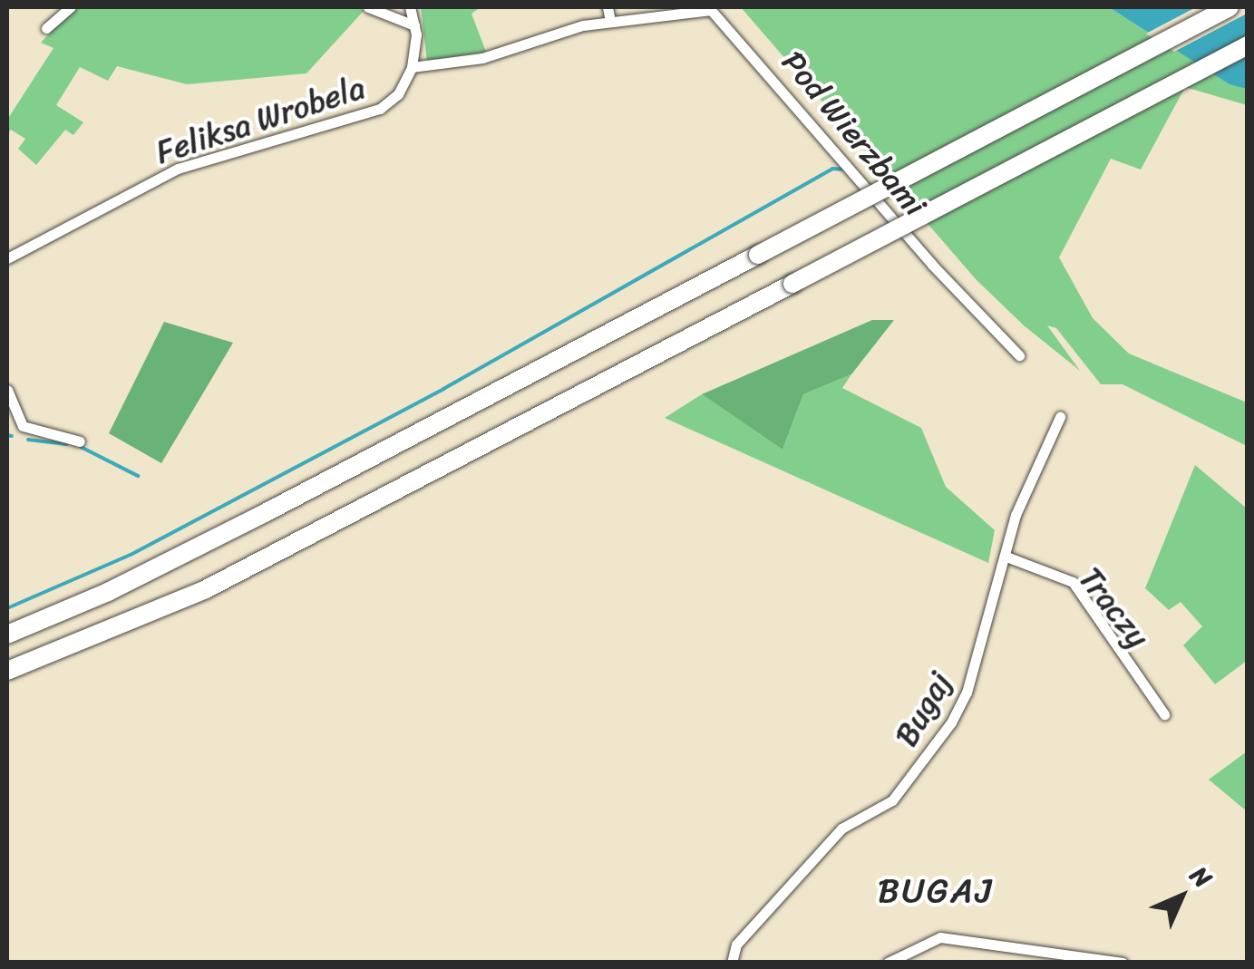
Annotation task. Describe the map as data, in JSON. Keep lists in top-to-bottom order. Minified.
{"streets":{"street":["Feliksa Wrobela","Pod Wierzbami","Traczy","Bugaj"]},"crossings":[["Feliksa Wrobela","Pod Wierzbami"],["Traczy","Bugaj"]],"districts":["BUGAJ"],"north":"top right"}
